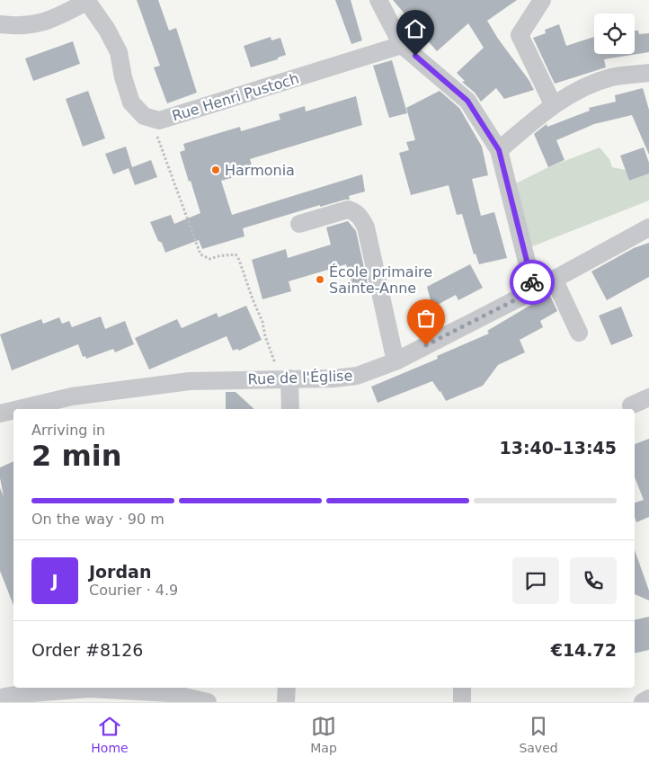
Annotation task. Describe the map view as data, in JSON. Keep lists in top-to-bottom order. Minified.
{"streets":{"street":["Rue Henri Pustoch","Rue de l'Église"]},"places":["Harmonia","École primaire Sainte-Anne"],"page":{"heading":["2 min","Arriving in","13:40–13:45"],"panel":["Jordan","Courier · 4.9","Order #8126","€14.72"],"bar":"On the way · 90 m","round":"J","tabs":["Home","Map","Saved"]}}
